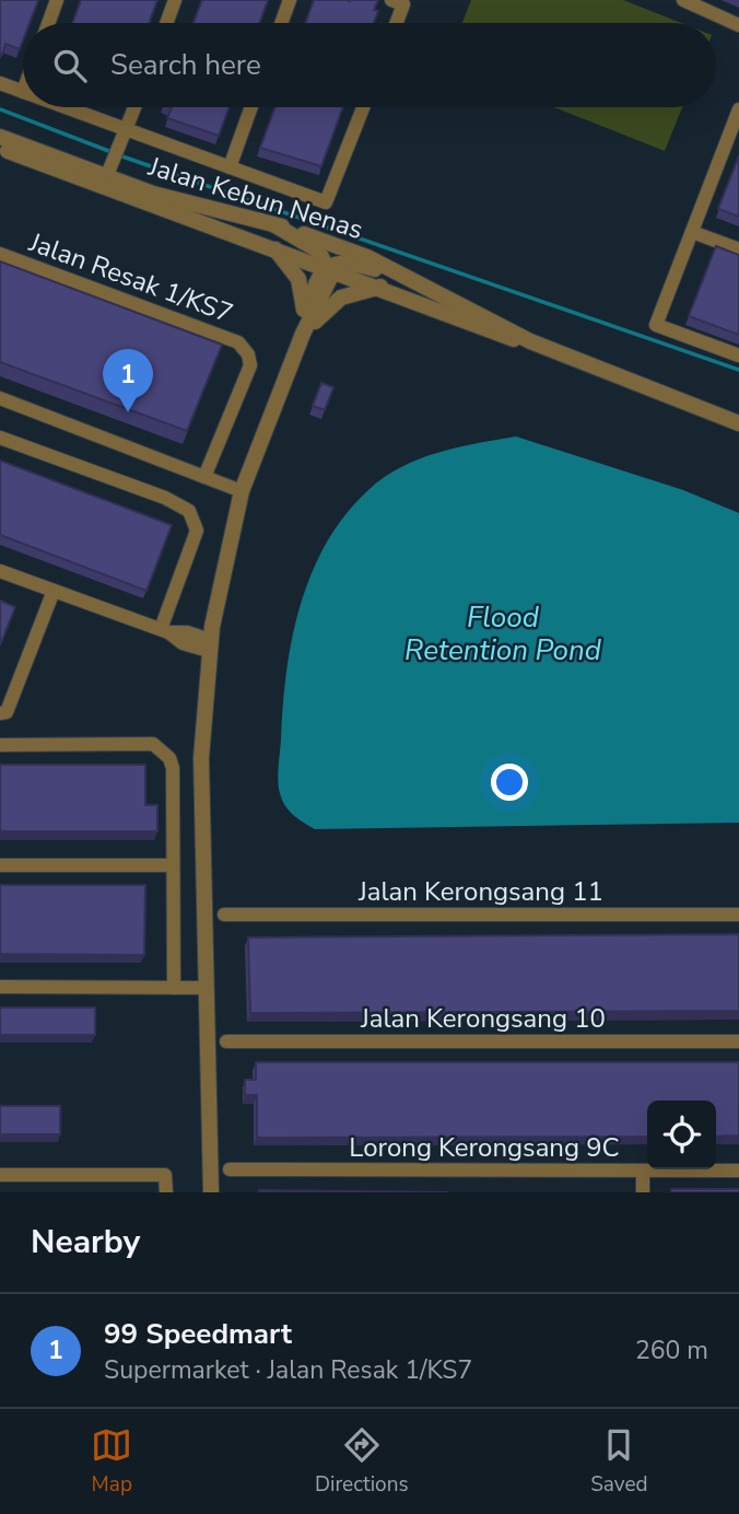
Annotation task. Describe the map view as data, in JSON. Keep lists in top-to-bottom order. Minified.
{"streets":{"street":["Jalan Kebun Nenas","Jalan Resak 1/KS7","Jalan Kerongsang 11","Jalan Kerongsang 10","Lorong Kerongsang 9C"]},"water":["Flood Retention Pond"],"page":{"search":"Search here","pins":"1","heading":"Nearby","list":[{"mark":"1","name":"99 Speedmart","note":"Supermarket · Jalan Resak 1/KS7","value":"260 m"}],"nav":["Map","Directions","Saved"]}}
